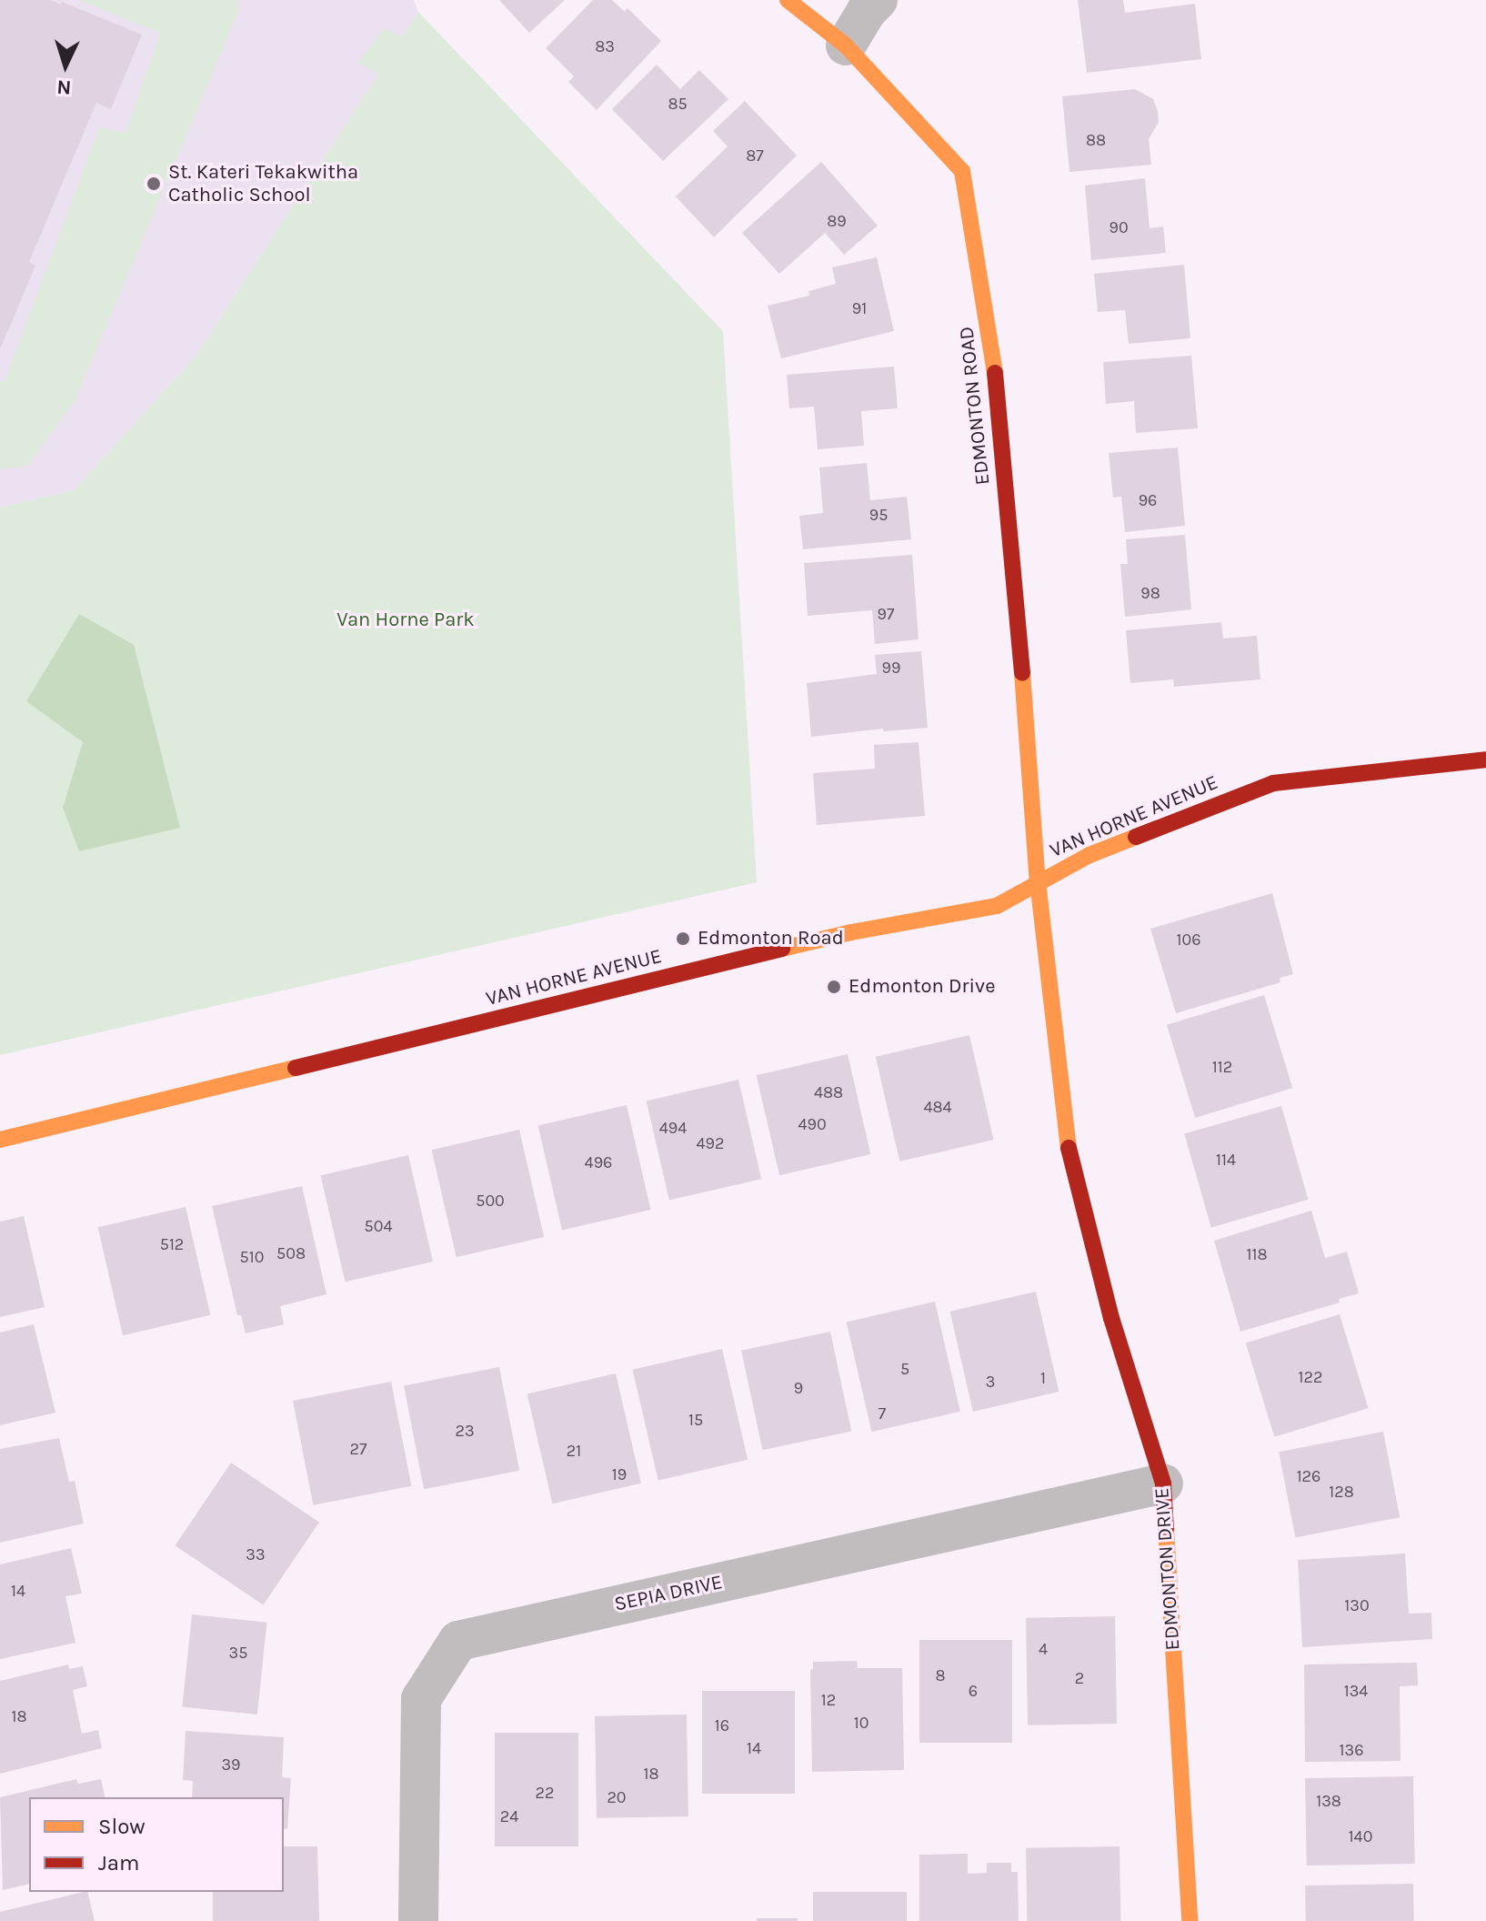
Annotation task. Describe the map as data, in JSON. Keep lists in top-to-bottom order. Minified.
{"streets":{"street":["EDMONTON ROAD","VAN HORNE AVENUE","EDMONTON DRIVE","SEPIA DRIVE"]},"crossings":[["EDMONTON ROAD","VAN HORNE AVENUE"],["EDMONTON ROAD","EDMONTON DRIVE"],["VAN HORNE AVENUE","EDMONTON DRIVE"],["EDMONTON DRIVE","SEPIA DRIVE"]],"parks":["Van Horne Park"],"places":["St. Kateri Tekakwitha Catholic School","Edmonton Road","Edmonton Drive"],"house_numbers":["83","85","88","87","89","90","91","96","95","98","97","99","106","112","488","484","490","494","492","114","496","500","504","512","508","118","510","5","122","1","3","9","7","15","23","27","21","19","126","128","33","14","130","4","35","8","2","6","134","12","18","10","16","14","136","39","18","22","20","138","24","140"],"legend":["Slow","Jam"],"north":"bottom"}
